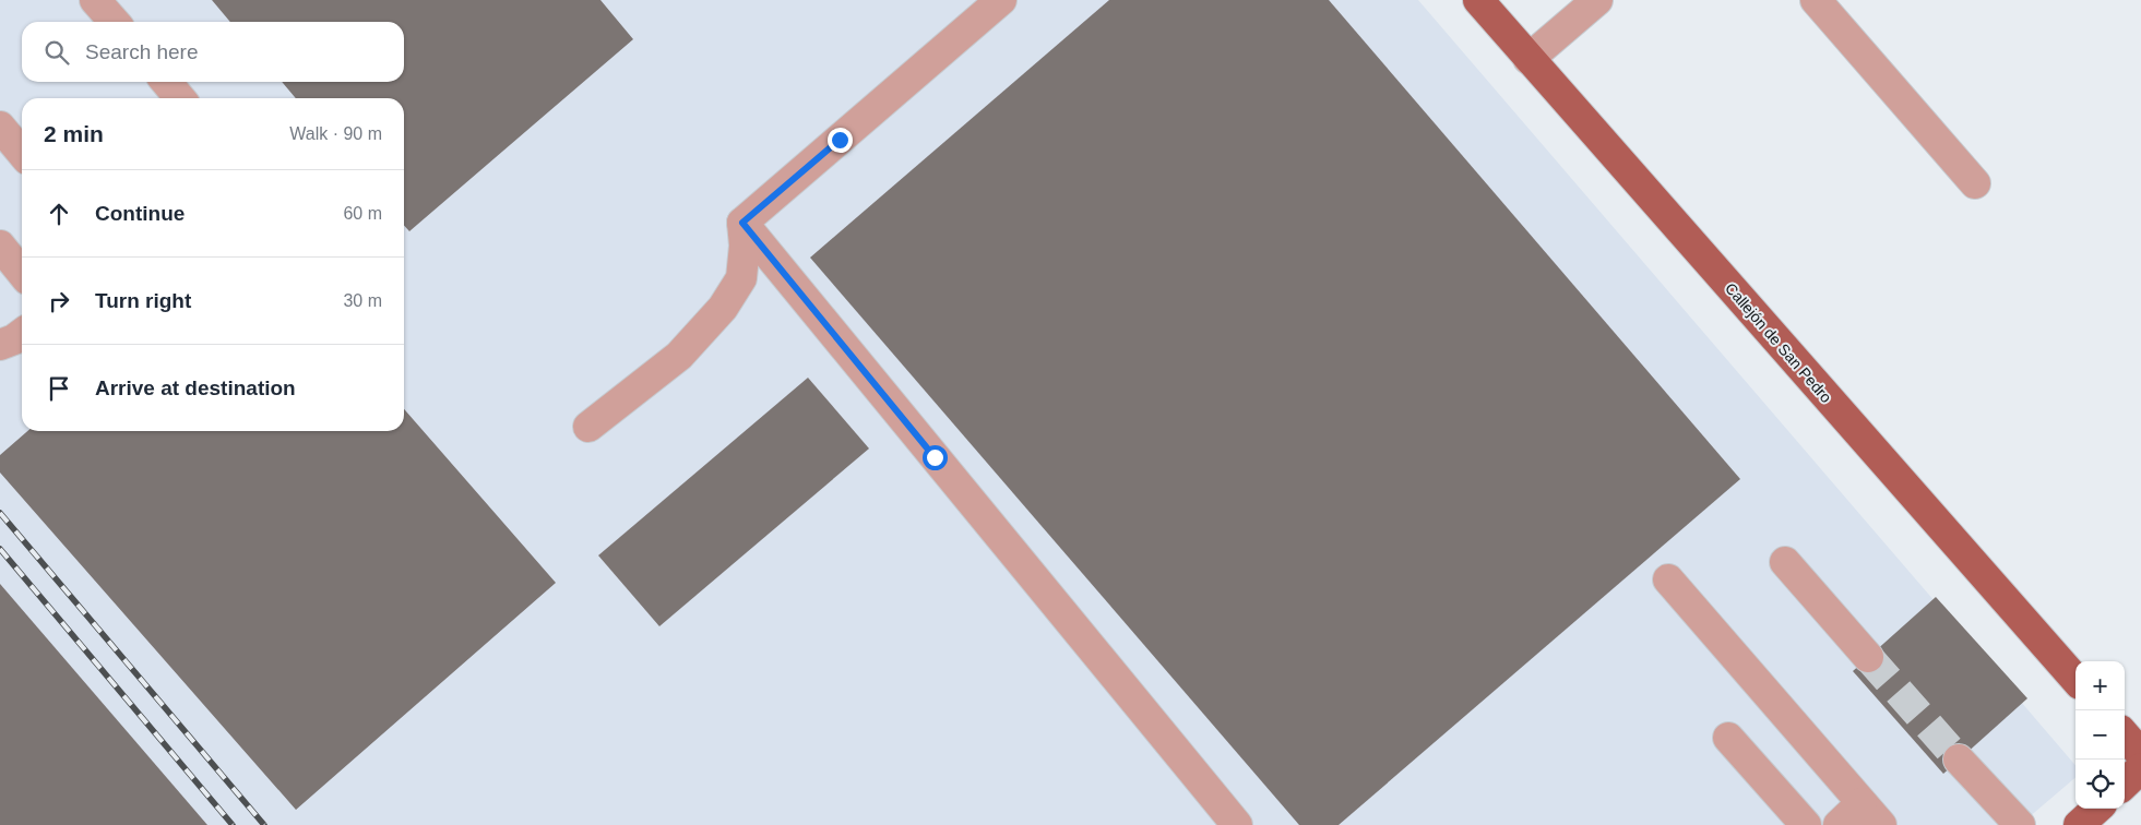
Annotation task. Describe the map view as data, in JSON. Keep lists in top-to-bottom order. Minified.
{"streets":{"main road":["Callejón de San Pedro"]},"page":{"search":"Search here","heading":["2 min","Walk · 90 m"],"list":[["Continue","60 m"],["Turn right","30 m"],"Arrive at destination"],"map_buttons":["+","−"]}}
